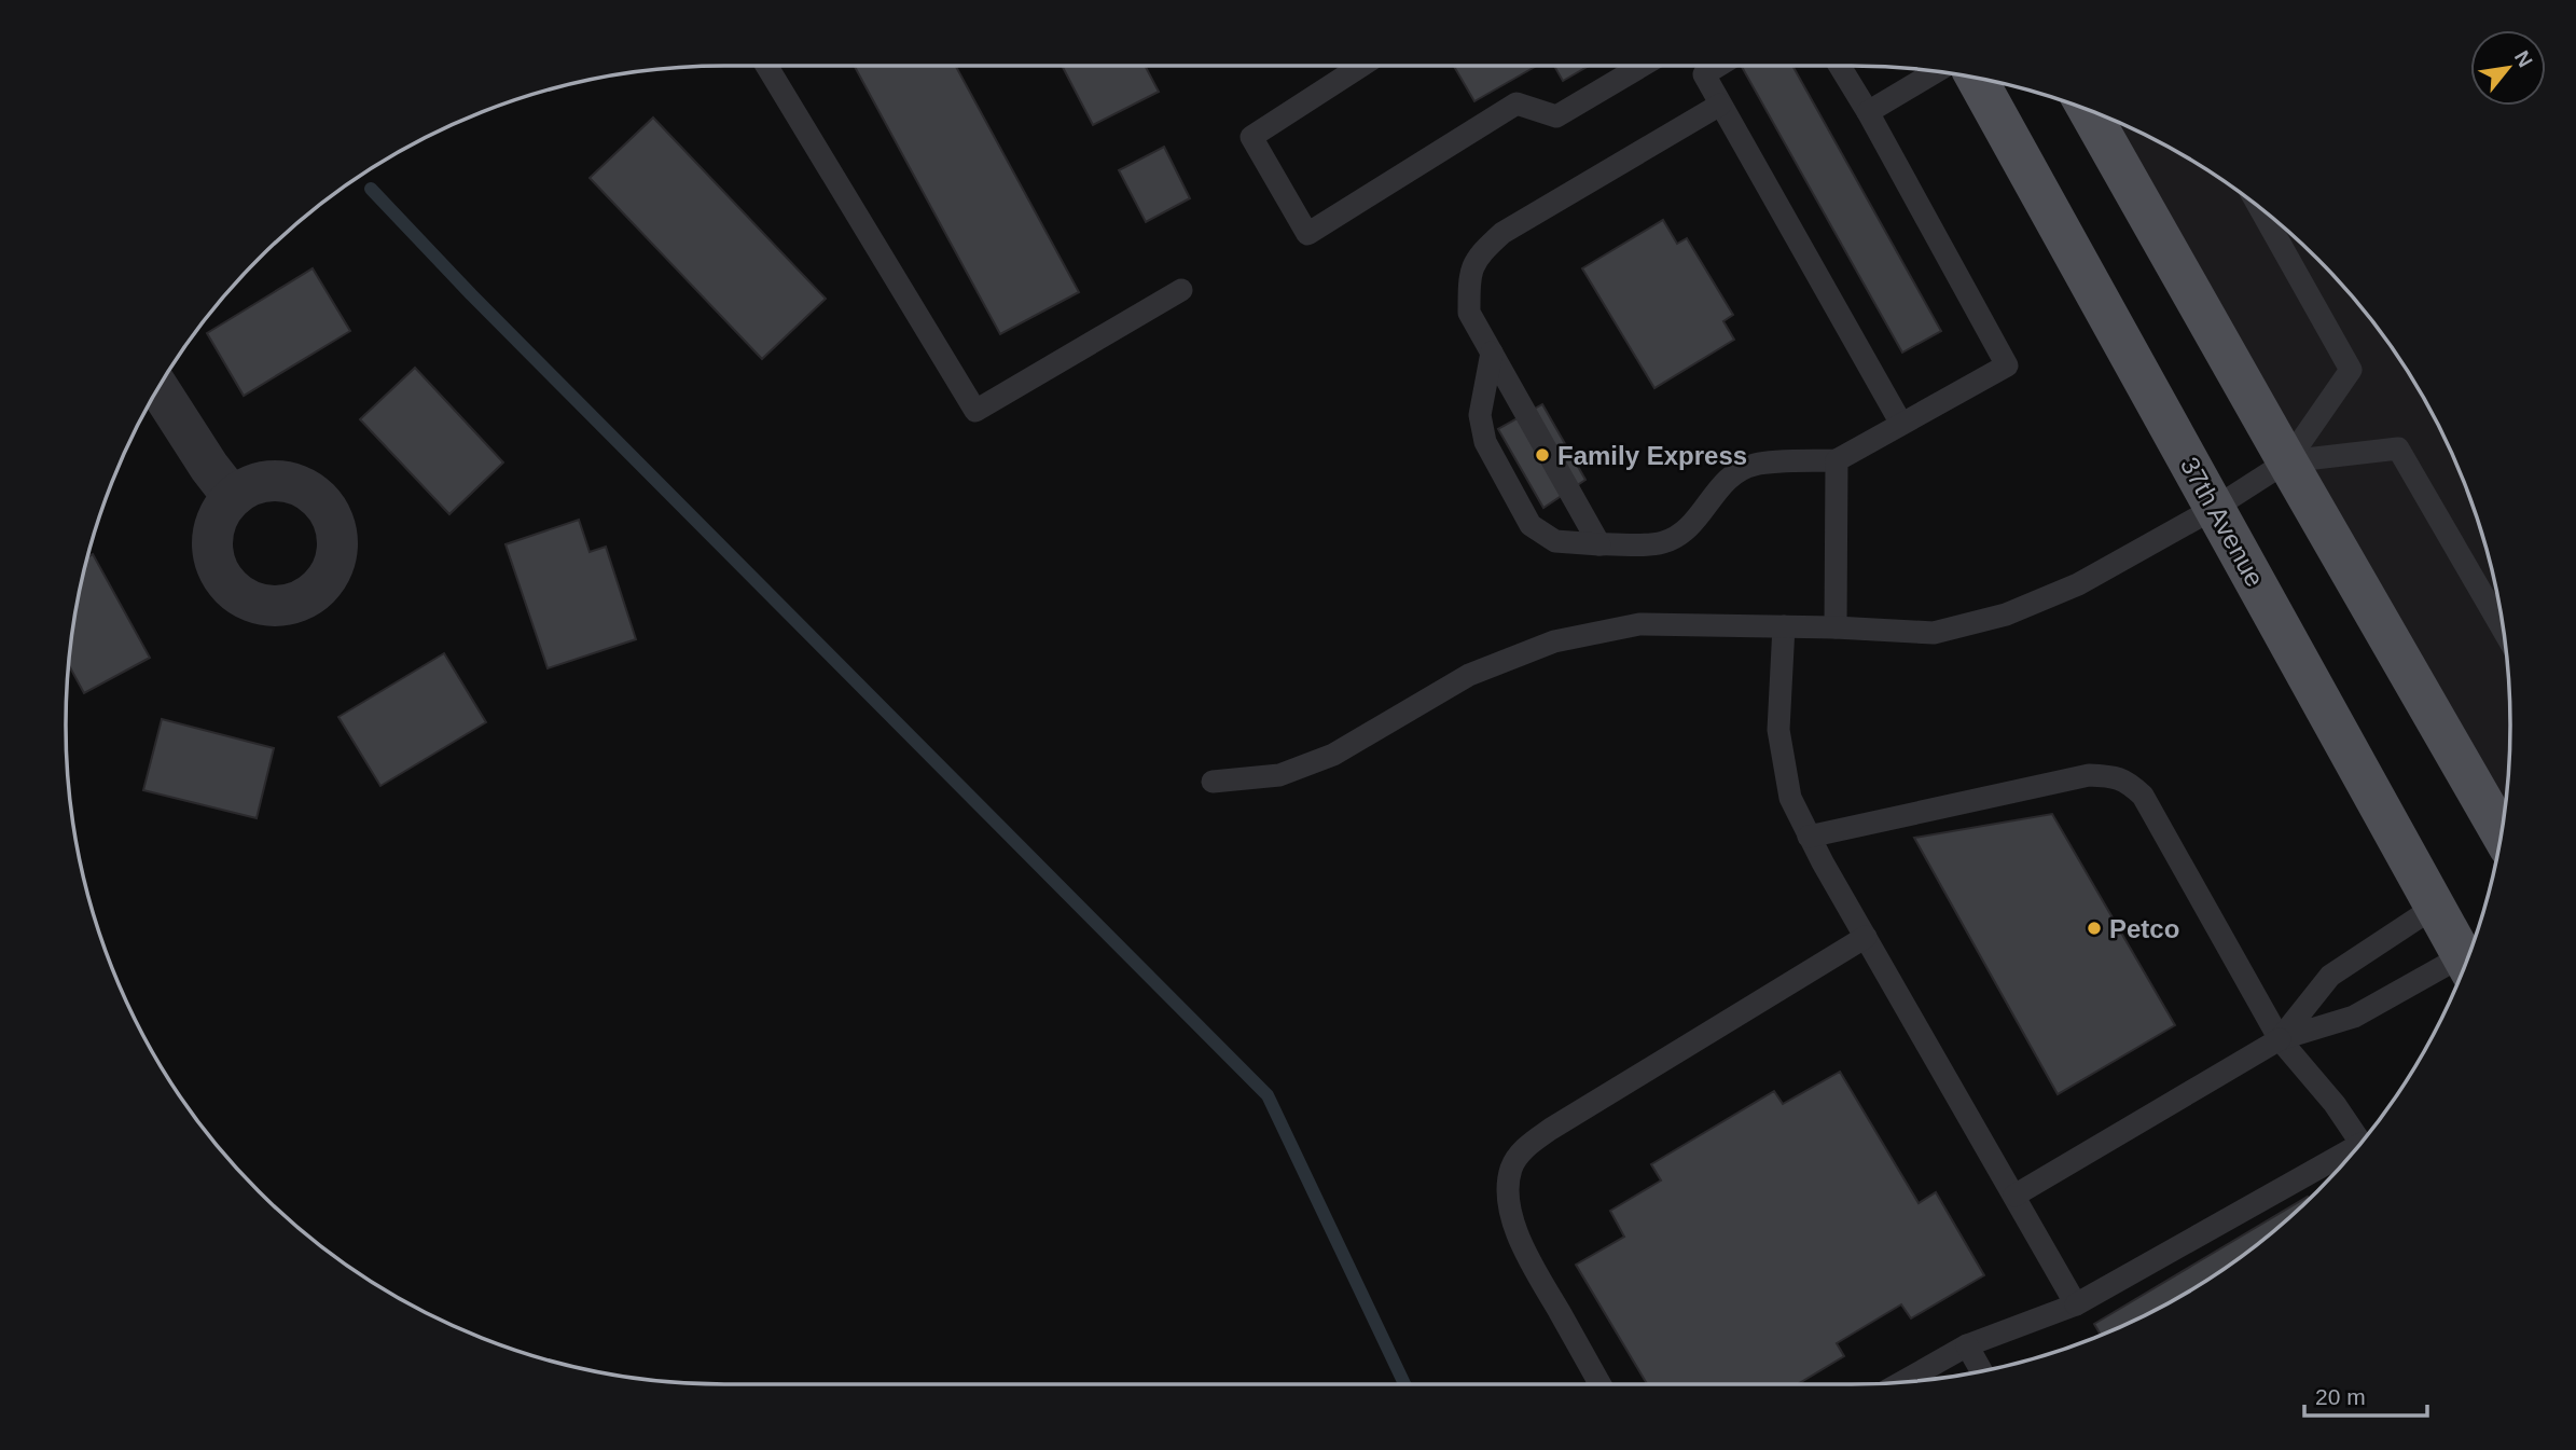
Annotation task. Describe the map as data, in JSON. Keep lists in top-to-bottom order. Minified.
{"streets":{"main road":["37th Avenue"]},"places":["Family Express","Petco"],"scale_bar":"20 m","north":"top right"}
